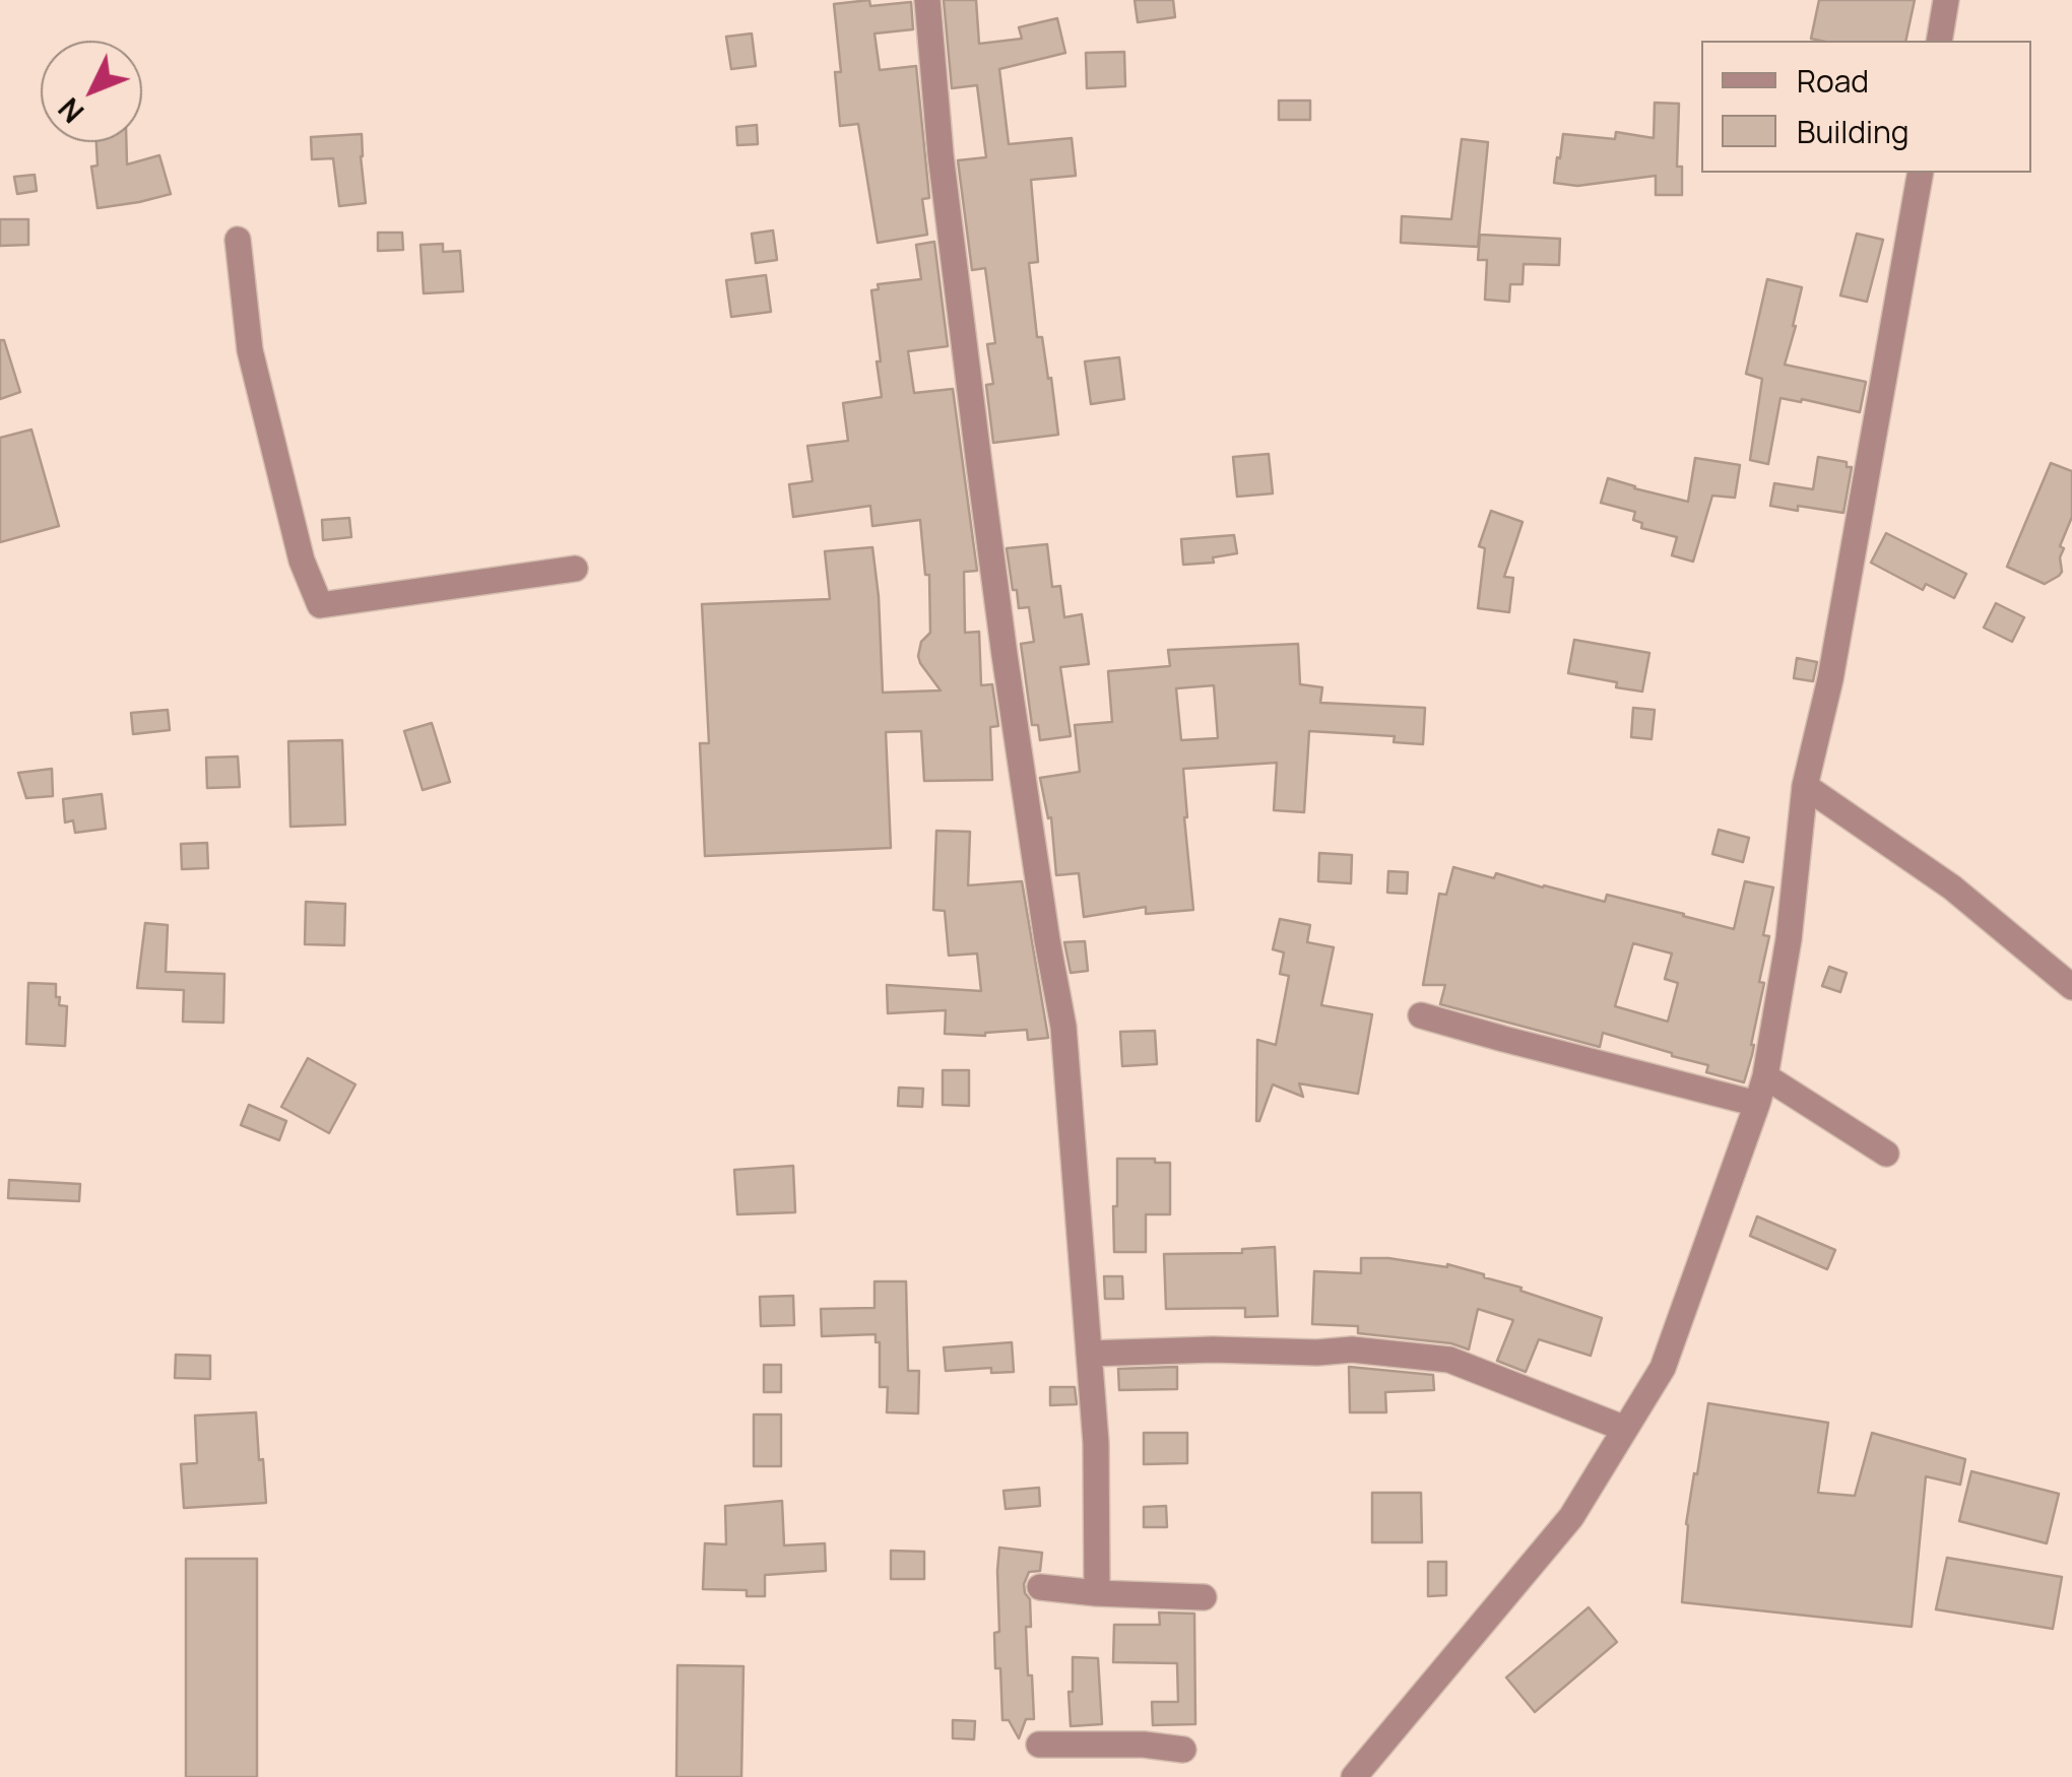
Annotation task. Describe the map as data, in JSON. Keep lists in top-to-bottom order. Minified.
{"legend":["Road","Building"],"north":"bottom left"}
